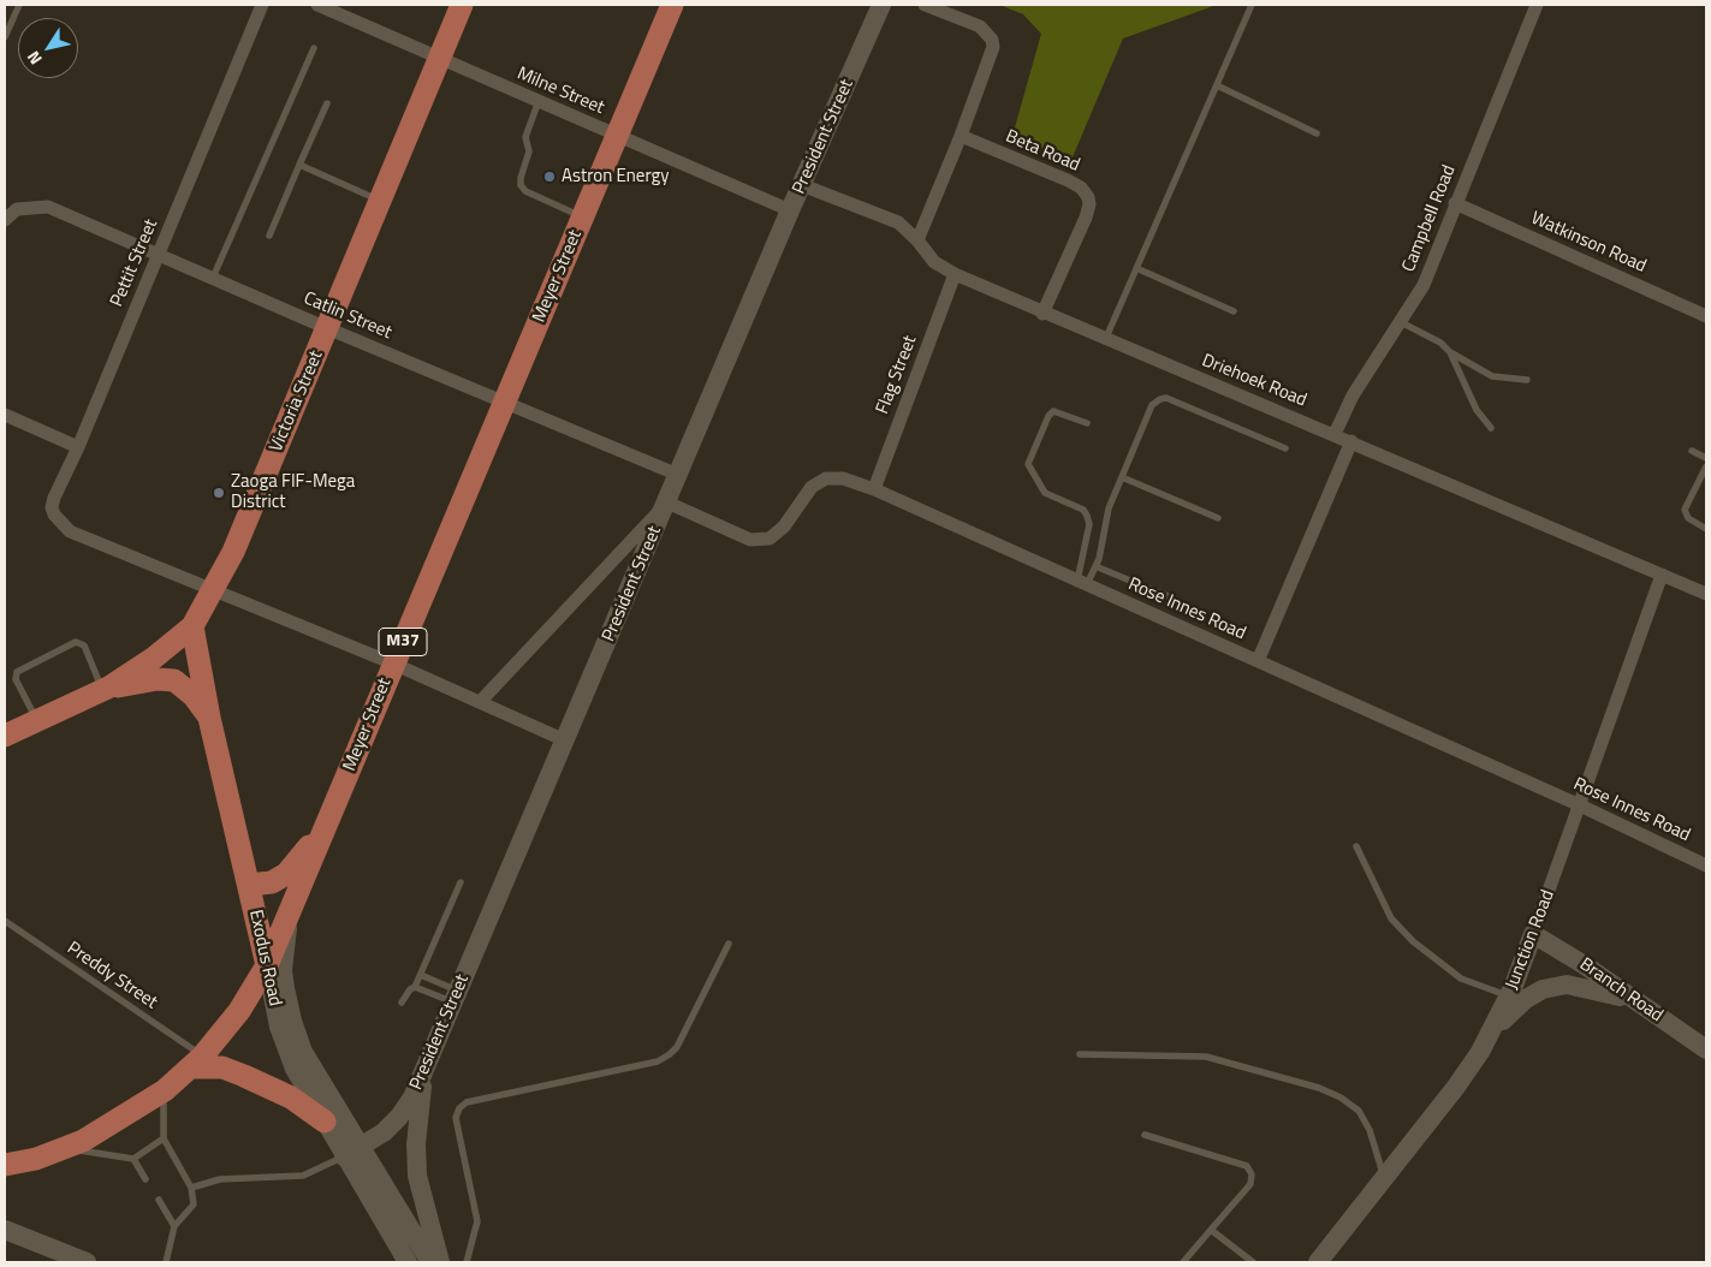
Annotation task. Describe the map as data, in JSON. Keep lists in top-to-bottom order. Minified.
{"streets":{"main road":["Meyer Street","Victoria Street","M37","Exodus Road"],"street":["Milne Street","President Street","Beta Road","Campbell Road","Watkinson Road","Pettit Street","Catlin Street","Flag Street","Driehoek Road","Rose Innes Road","Junction Road","Branch Road"],"lane":["Preddy Street"]},"crossings":[["Milne Street","President Street"],["Milne Street","Meyer Street"],["Milne Street","Victoria Street"],["President Street","Catlin Street"],["President Street","Driehoek Road"],["President Street","Rose Innes Road"],["President Street","Exodus Road"],["Beta Road","Driehoek Road"],["Campbell Road","Watkinson Road"],["Campbell Road","Driehoek Road"],["Pettit Street","Catlin Street"],["Pettit Street","Victoria Street"],["Meyer Street","Catlin Street"],["Meyer Street","Exodus Road"],["Meyer Street","Preddy Street"],["Catlin Street","Victoria Street"],["Flag Street","Driehoek Road"],["Flag Street","Rose Innes Road"],["Driehoek Road","Junction Road"],["Victoria Street","Exodus Road"],["Rose Innes Road","Junction Road"],["Junction Road","Branch Road"]],"places":["Astron Energy","Zaoga FIF-Mega District"],"north":"bottom left"}
